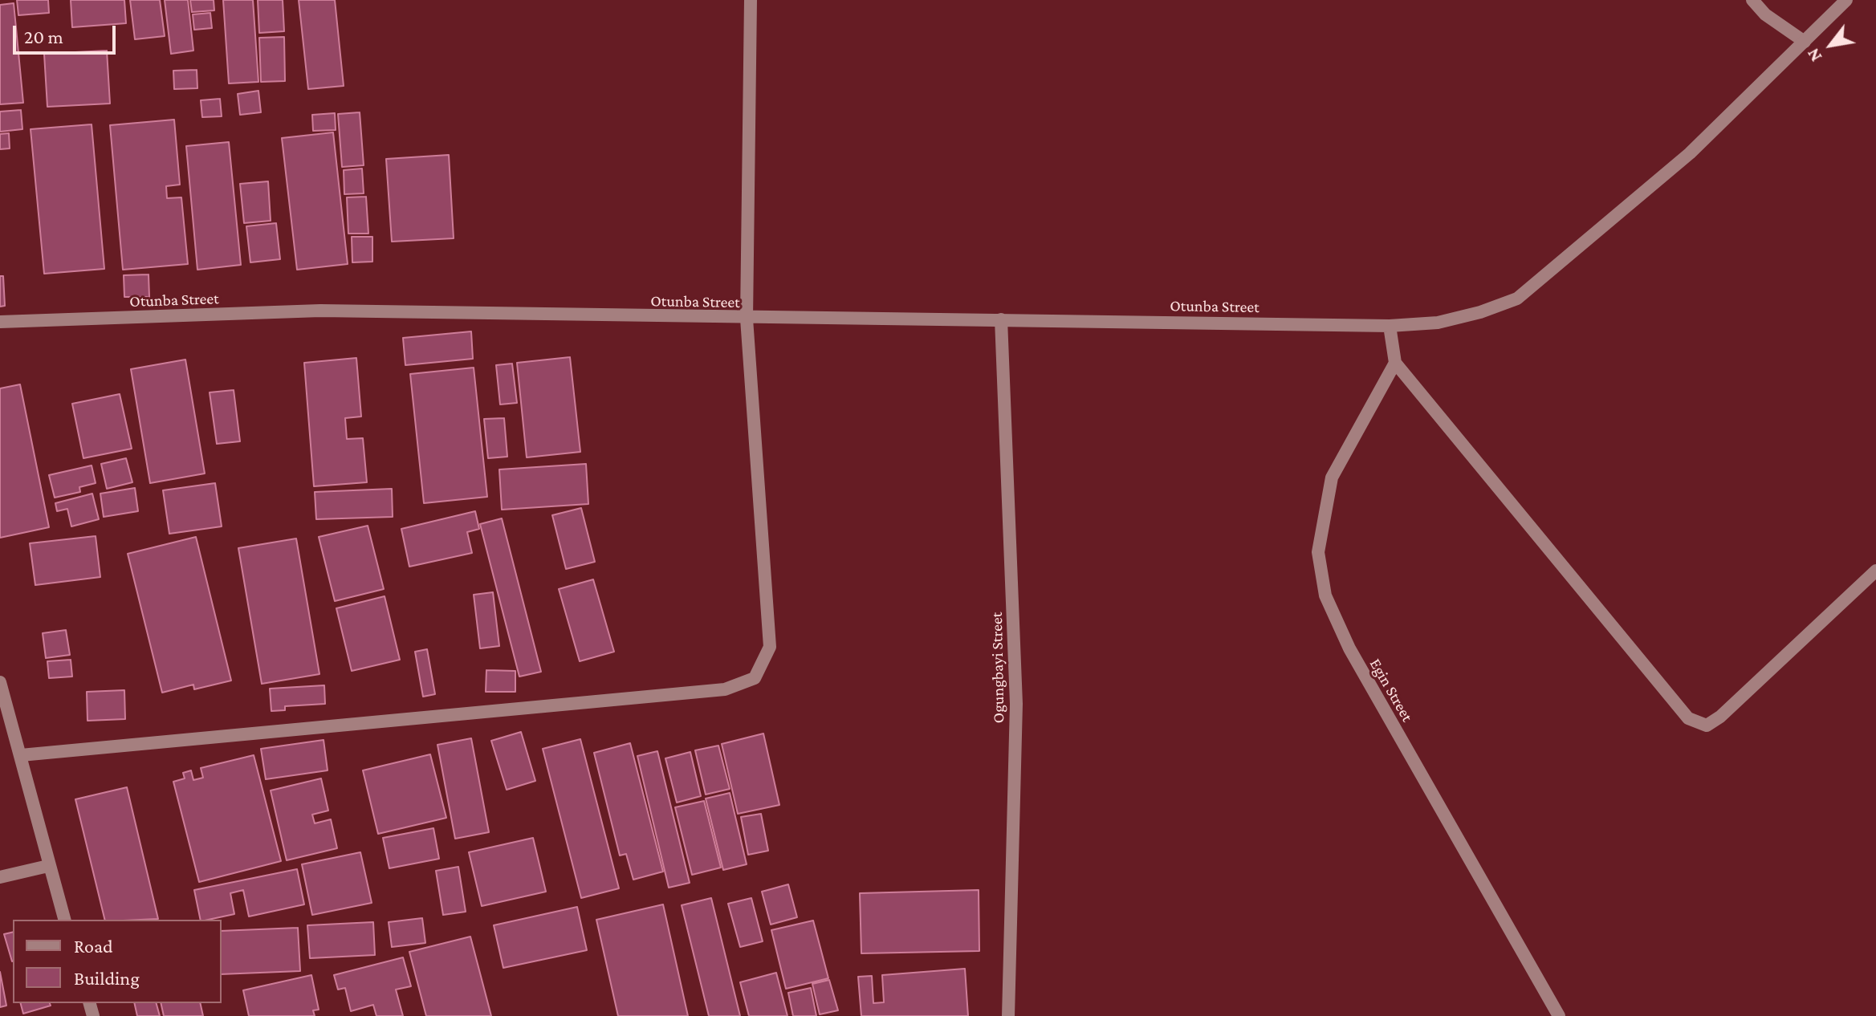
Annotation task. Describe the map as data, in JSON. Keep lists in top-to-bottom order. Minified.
{"streets":{"street":["Otunba Street","Ogungbayi Street","Egin Street"]},"crossings":[["Otunba Street","Ogungbayi Street"]],"legend":["Road","Building"],"scale_bar":"20 m","north":"bottom left"}
